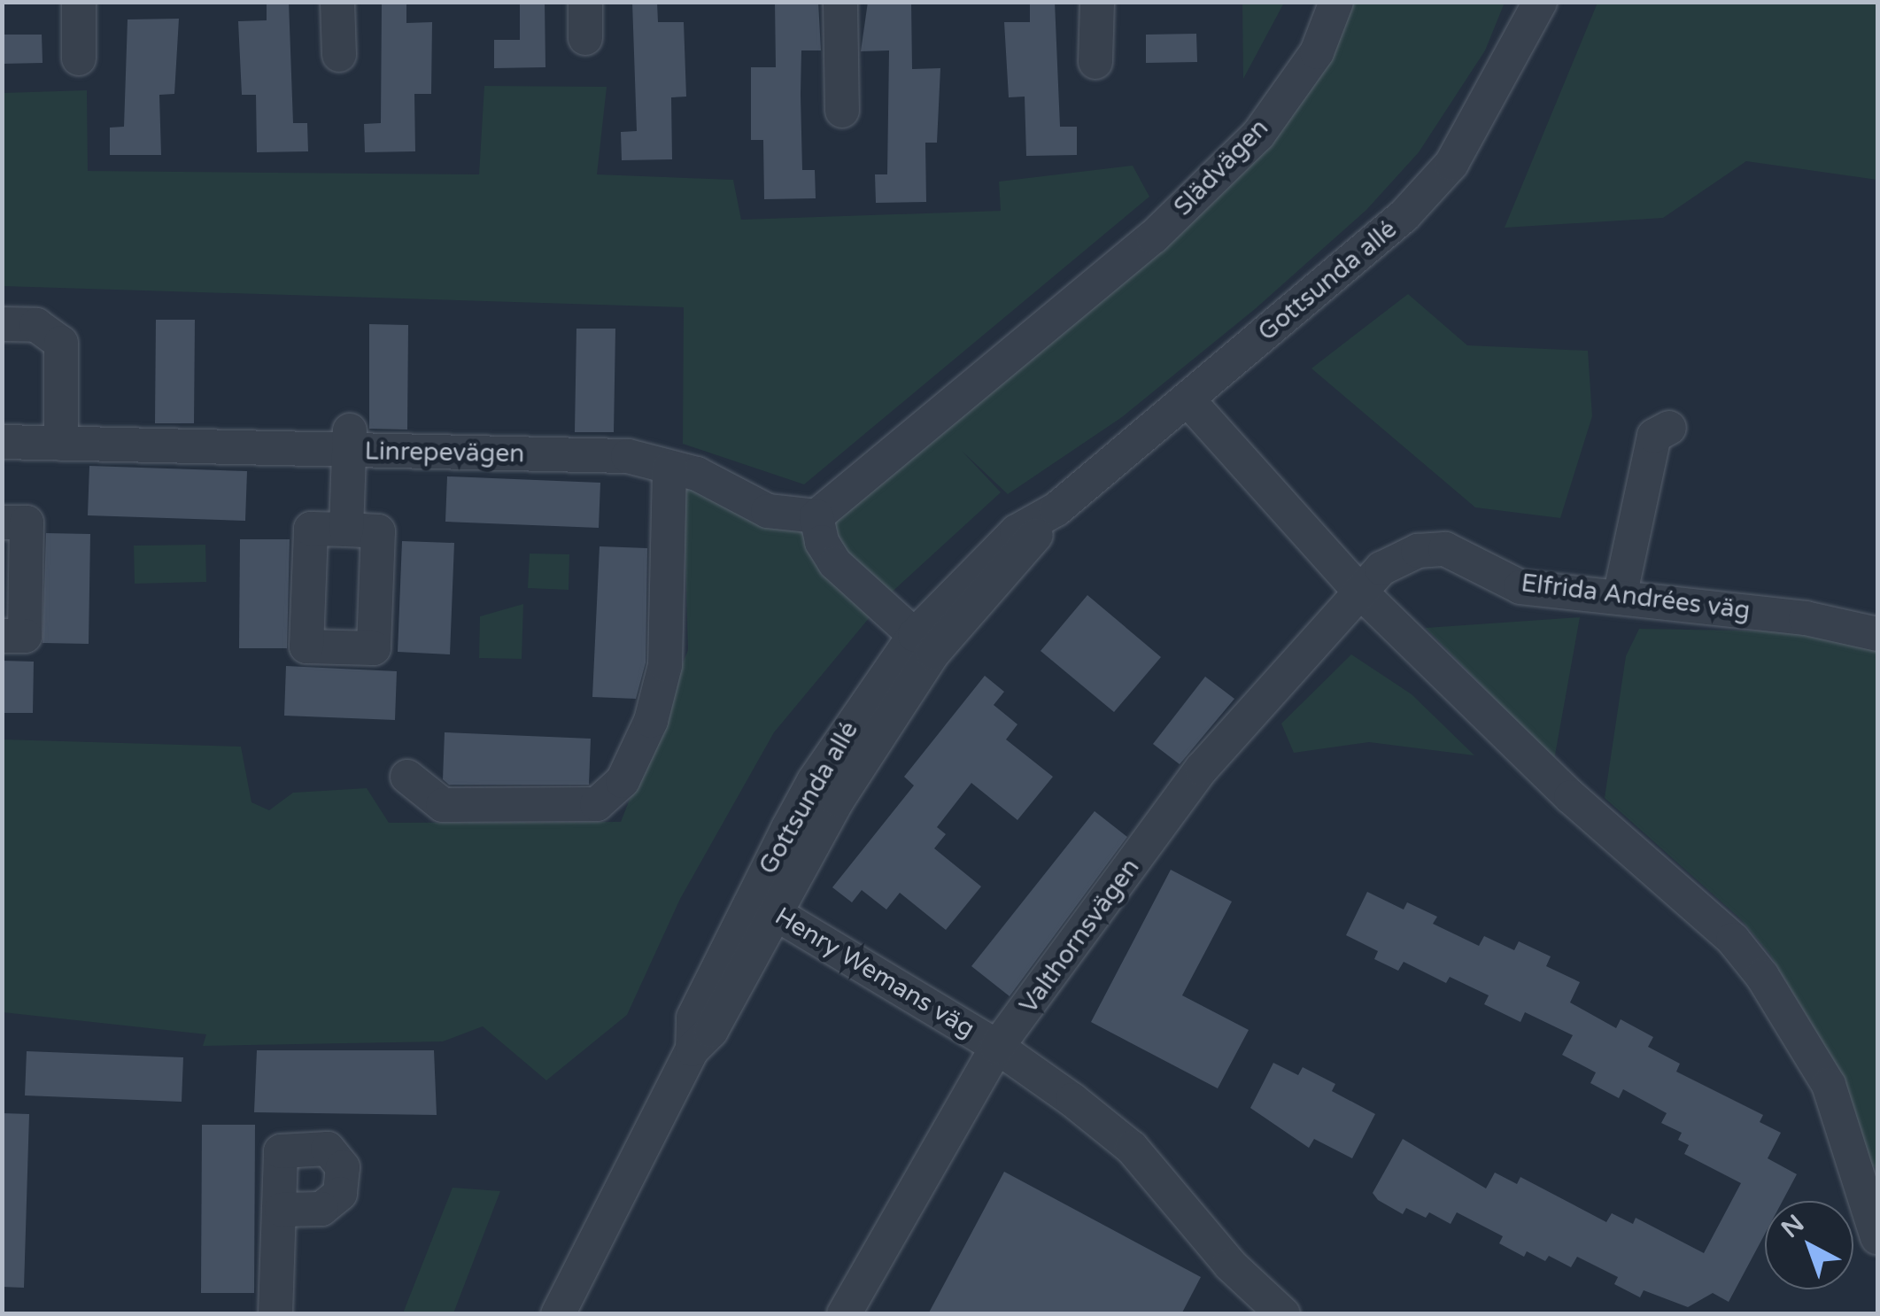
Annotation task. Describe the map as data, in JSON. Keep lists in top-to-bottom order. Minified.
{"streets":{"street":["Slädvägen","Gottsunda allé","Linrepevägen","Elfrida Andrées väg","Valthornsvägen","Henry Wemans väg"]},"crossings":[["Slädvägen","Linrepevägen"],["Gottsunda allé","Henry Wemans väg"],["Elfrida Andrées väg","Valthornsvägen"],["Valthornsvägen","Henry Wemans väg"]],"north":"top left"}
